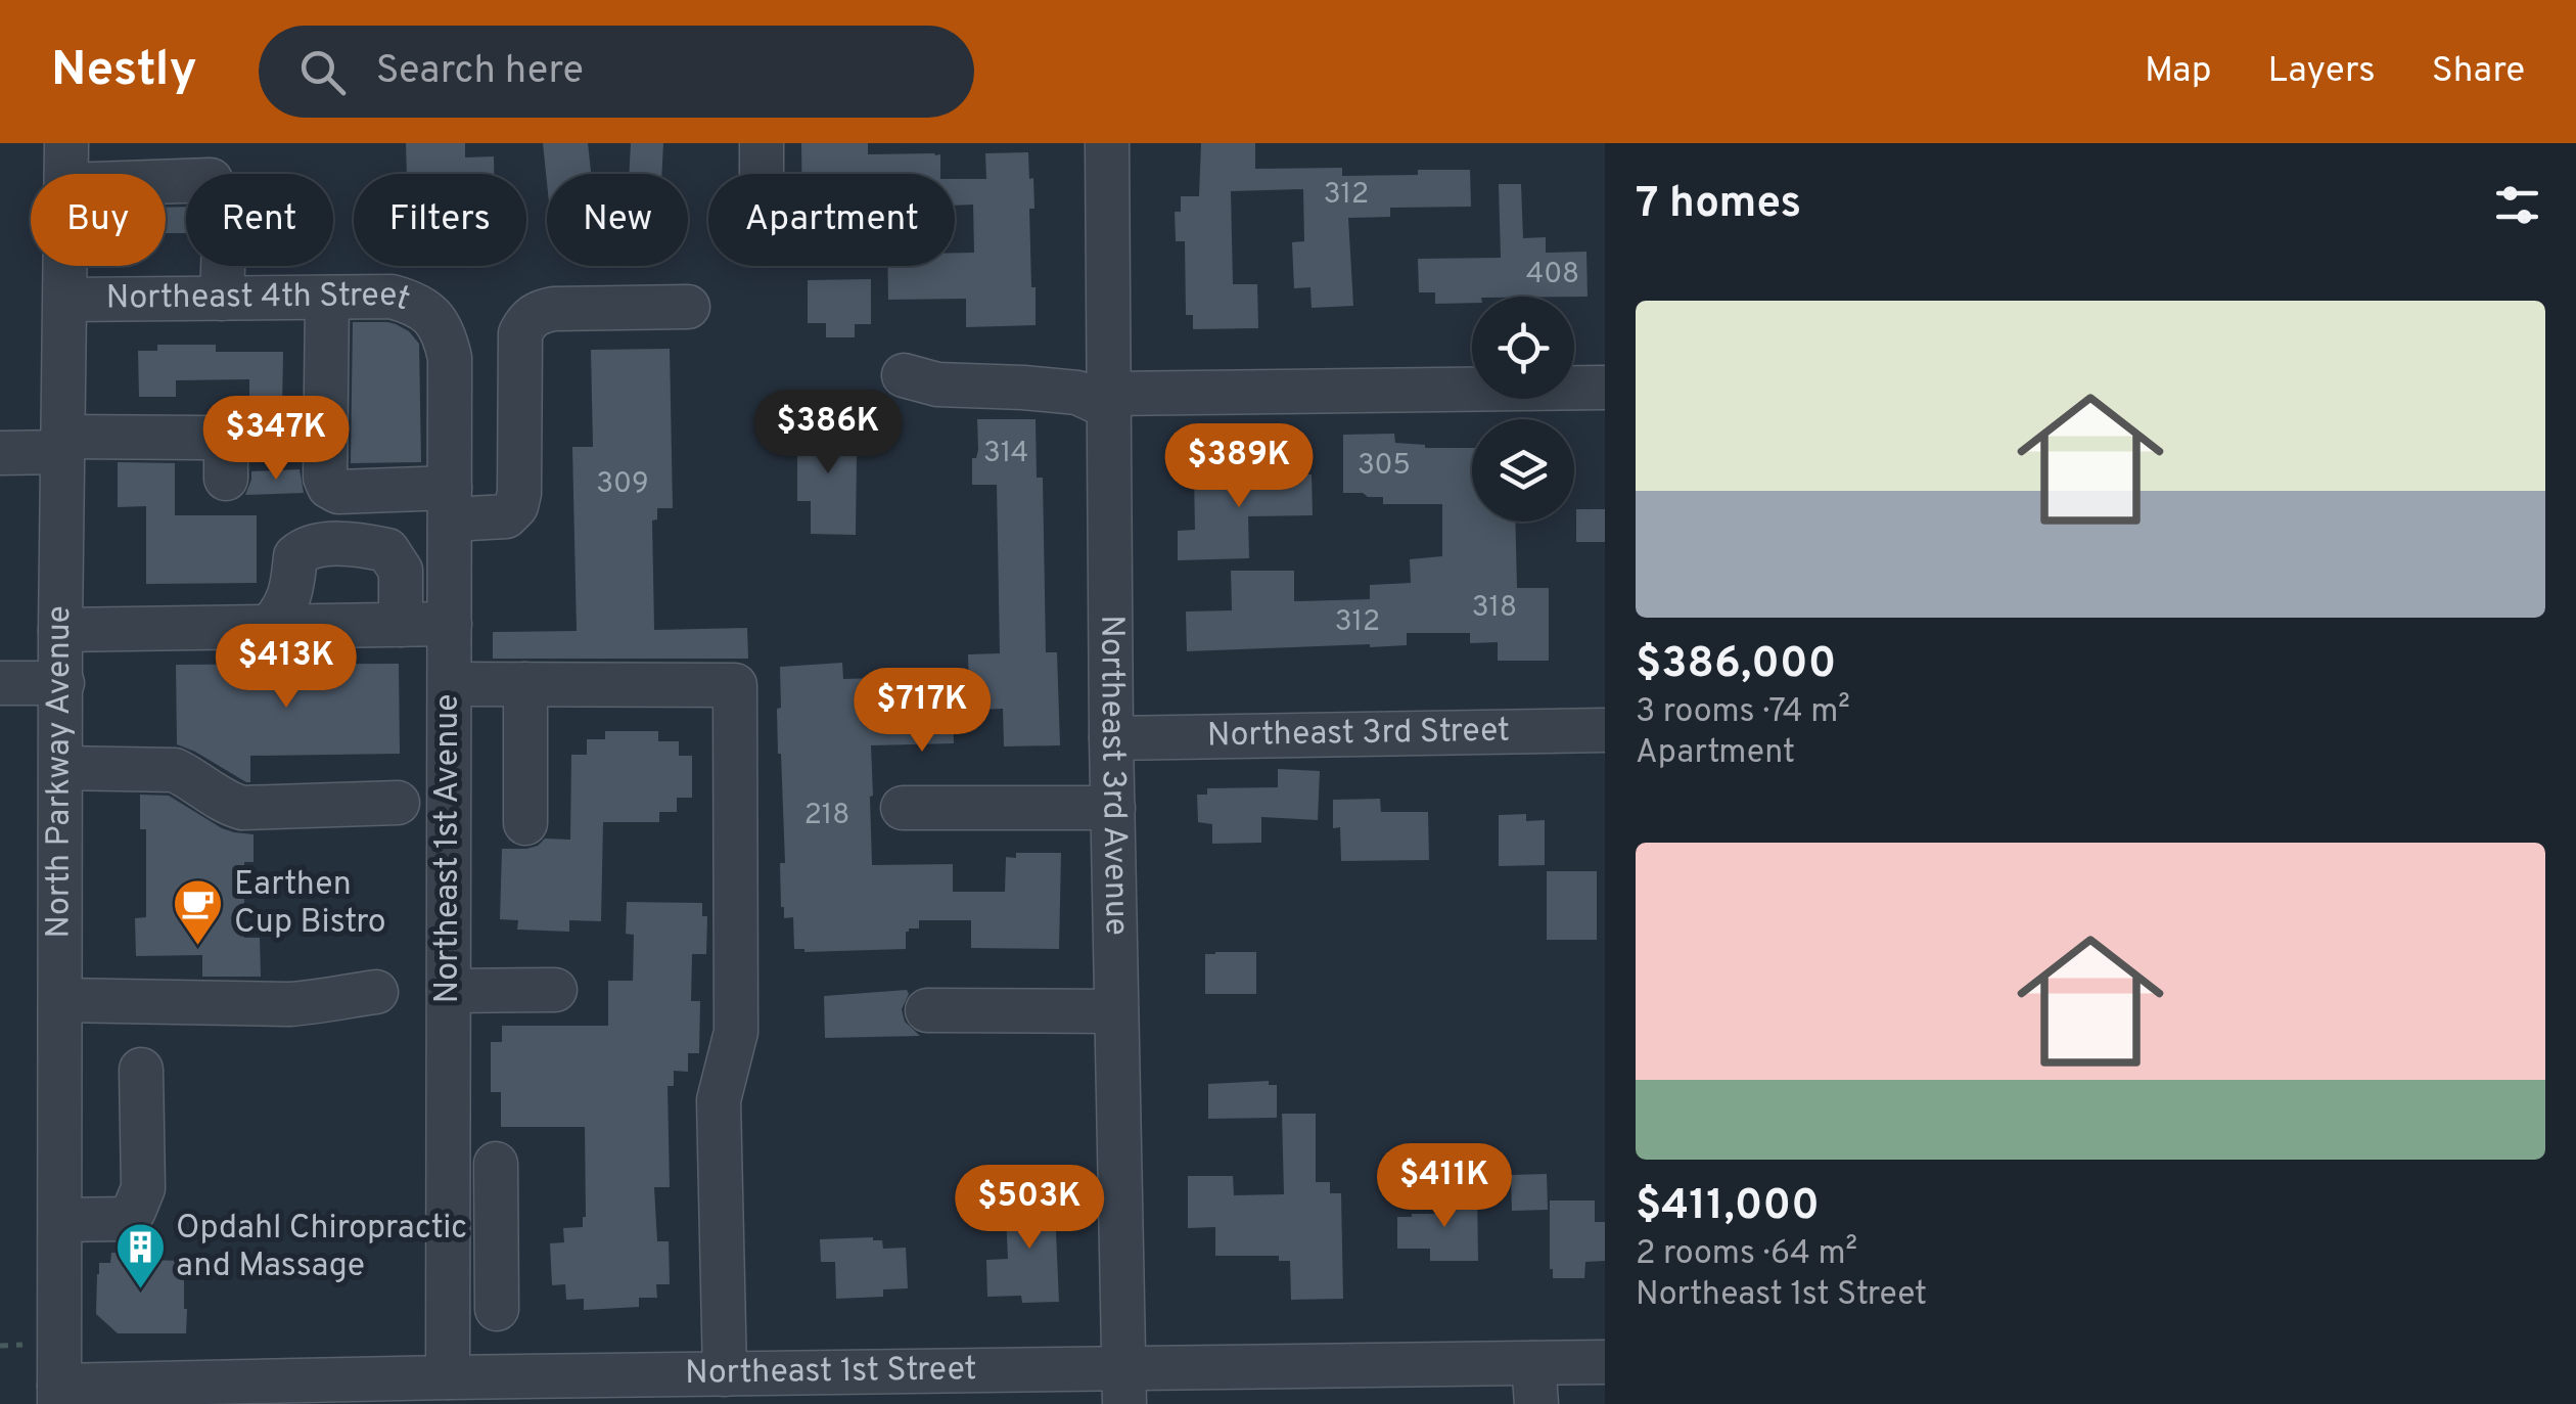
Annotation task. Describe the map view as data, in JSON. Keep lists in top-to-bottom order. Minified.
{"streets":{"street":["Northeast 4th Street","Northeast 3rd Street","North Parkway Avenue","Northeast 3rd Avenue","Northeast 1st Avenue","Northeast 1st Street"]},"crossings":[["Northeast 4th Street","North Parkway Avenue"],["Northeast 4th Street","Northeast 1st Avenue"],["Northeast 3rd Street","Northeast 3rd Avenue"],["North Parkway Avenue","Northeast 1st Street"],["Northeast 3rd Avenue","Northeast 1st Street"],["Northeast 1st Avenue","Northeast 1st Street"]],"places":{"cafe":["Earthen Cup Bistro"],"building":["Opdahl Chiropractic and Massage"]},"house_numbers":["312","408","314","305","309","318","312","218"],"page":{"header":"Nestly","search":"Search here","nav":["Map","Layers","Share"],"heading":"7 homes","chip":["Buy","Rent","Filters","New","Apartment"],"list":[{"name":"$386,000","note":"3 rooms · 74 m² · Apartment"},{"name":"$411,000","note":"2 rooms · 64 m² · Northeast 1st Street"}],"price":["$386K","$347K","$389K","$413K","$717K","$411K","$503K"]}}
